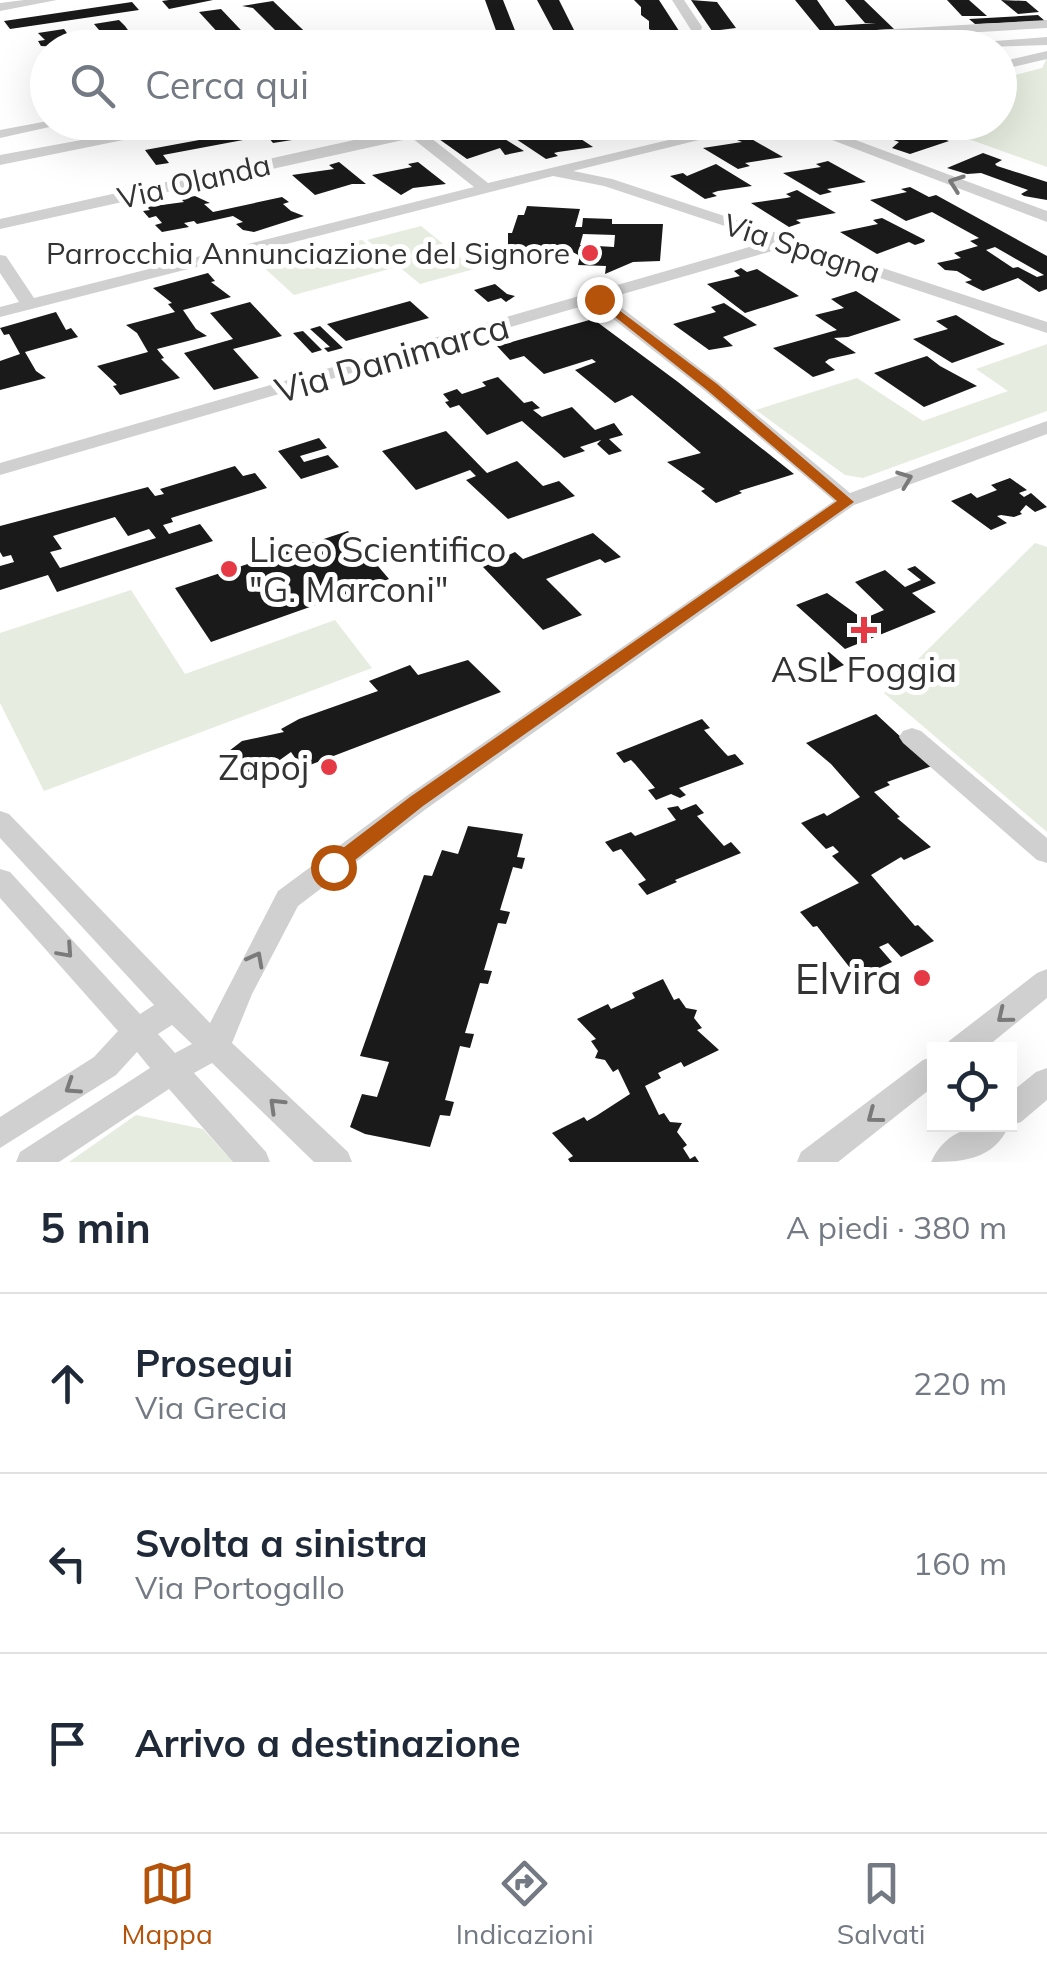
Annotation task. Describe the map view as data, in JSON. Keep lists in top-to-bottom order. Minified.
{"streets":{"street":["Via Olanda","Via Spagna","Via Danimarca"]},"crossings":[["Via Spagna","Via Danimarca"]],"places":{"other":["Parrocchia Annunciazione del Signore","Liceo Scientifico \"G. Marconi\"","Zapoj","Elvira"],"health":["ASL Foggia"]},"page":{"search":"Cerca qui","heading":["5 min","A piedi · 380 m"],"list":[["Prosegui","Via Grecia","220 m"],["Svolta a sinistra","Via Portogallo","160 m"],"Arrivo a destinazione"],"nav":["Mappa","Indicazioni","Salvati"]}}
